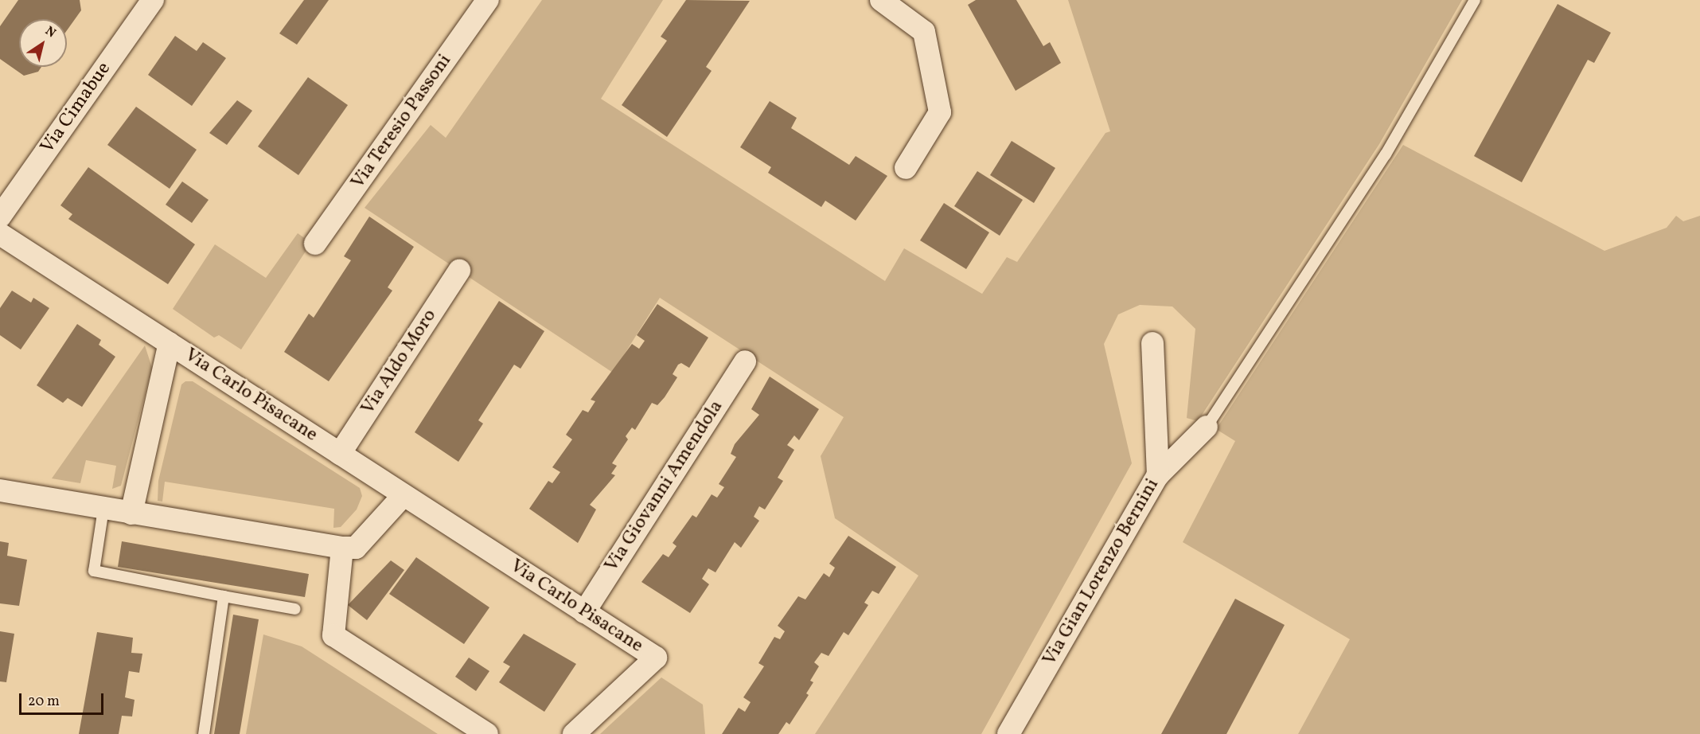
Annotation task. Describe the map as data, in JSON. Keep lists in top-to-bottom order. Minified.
{"streets":{"street":["Via Cimabue","Via Teresio Passoni","Via Aldo Moro","Via Carlo Pisacane","Via Giovanni Amendola","Via Gian Lorenzo Bernini"]},"crossings":[["Via Aldo Moro","Via Carlo Pisacane"],["Via Carlo Pisacane","Via Giovanni Amendola"]],"scale_bar":"20 m","north":"top right"}
